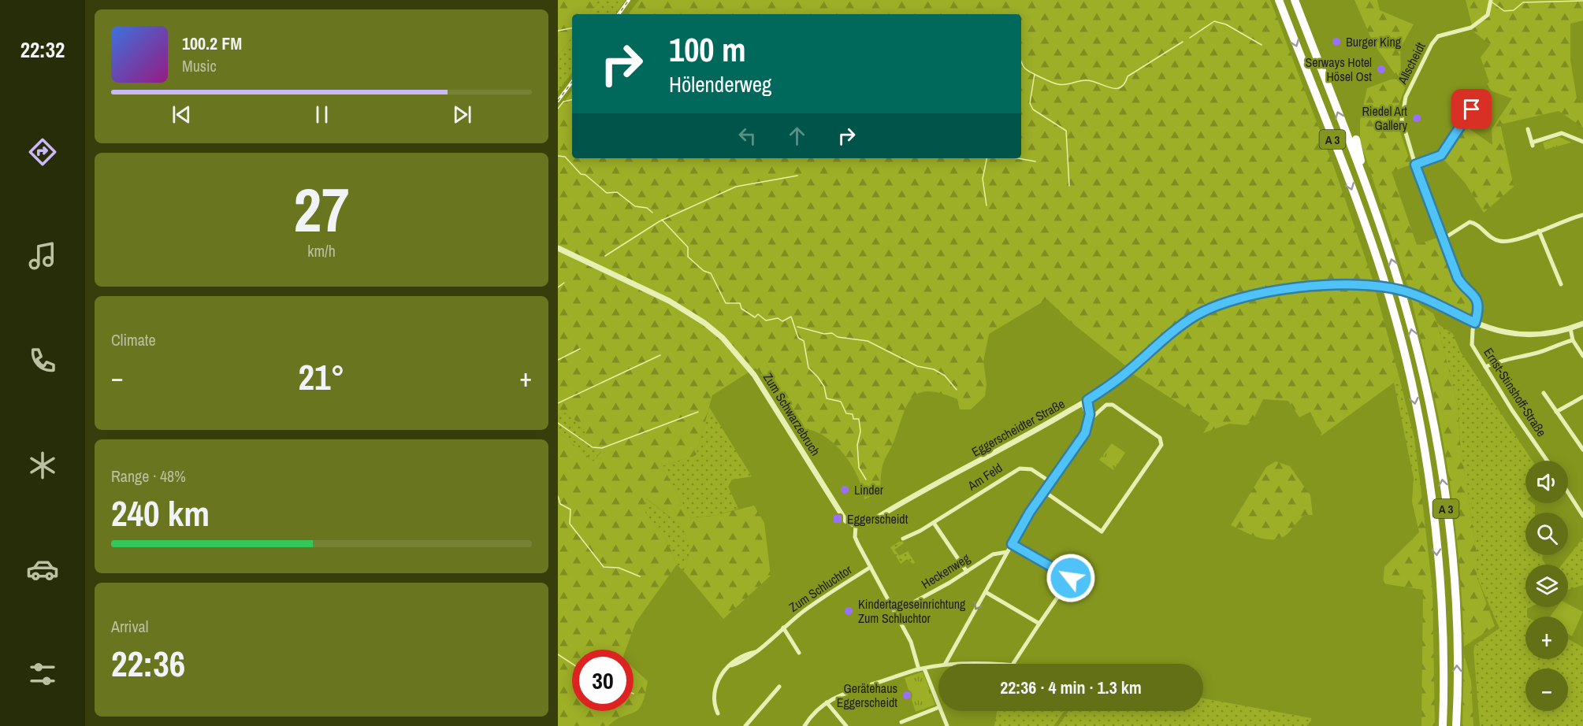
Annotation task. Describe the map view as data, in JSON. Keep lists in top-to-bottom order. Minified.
{"streets":{"highway":["A 3"],"street":["Allscheidt","Ernst-Stinshoff-Straße","Zum Schwarzebruch","Eggerscheidter Straße","Am Feld","Heckenweg","Zum Schluchtor"]},"crossings":[["Allscheidt","Ernst-Stinshoff-Straße"],["Allscheidt","Eggerscheidter Straße"],["Ernst-Stinshoff-Straße","Eggerscheidter Straße"],["Zum Schwarzebruch","Eggerscheidter Straße"]],"places":{"other":["Burger King","Serways Hotel Hösel Ost","Riedel Art Gallery","Linder","Kindertageseinrichtung Zum Schluchtor","Gerätehaus Eggerscheidt"],"transit":["Eggerscheidt"]},"page":{"tabs":"22:32","turn":["100 m","Hölenderweg"],"song":["100.2 FM","Music"],"tile":[["27","km/h"],"Climate",["Range · 48%","240 km"],["Arrival","22:36"]],"heat":["−","21°","+"],"map_buttons":["+","−"],"limit":"30","trip":"22:36 · 4 min · 1.3 km"}}
